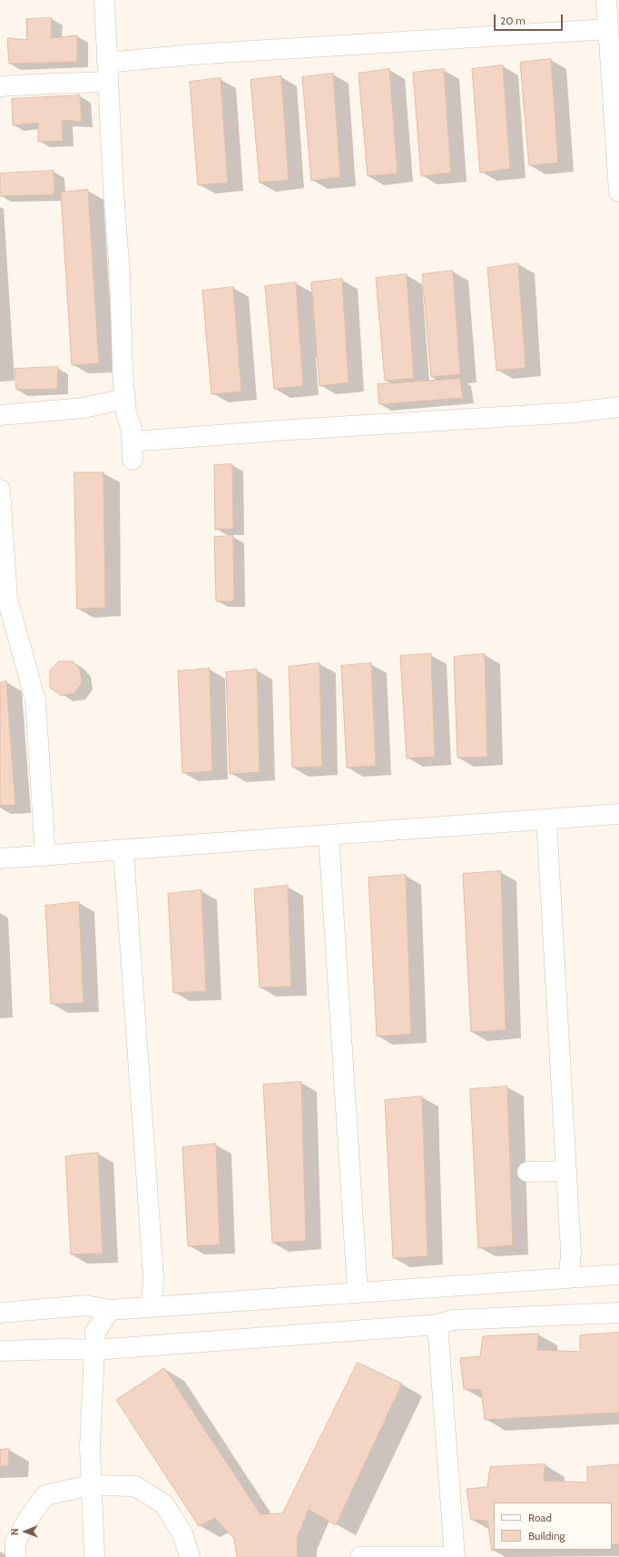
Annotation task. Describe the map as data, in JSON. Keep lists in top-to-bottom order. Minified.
{"legend":["Road","Building"],"scale_bar":"20 m","north":"left"}
